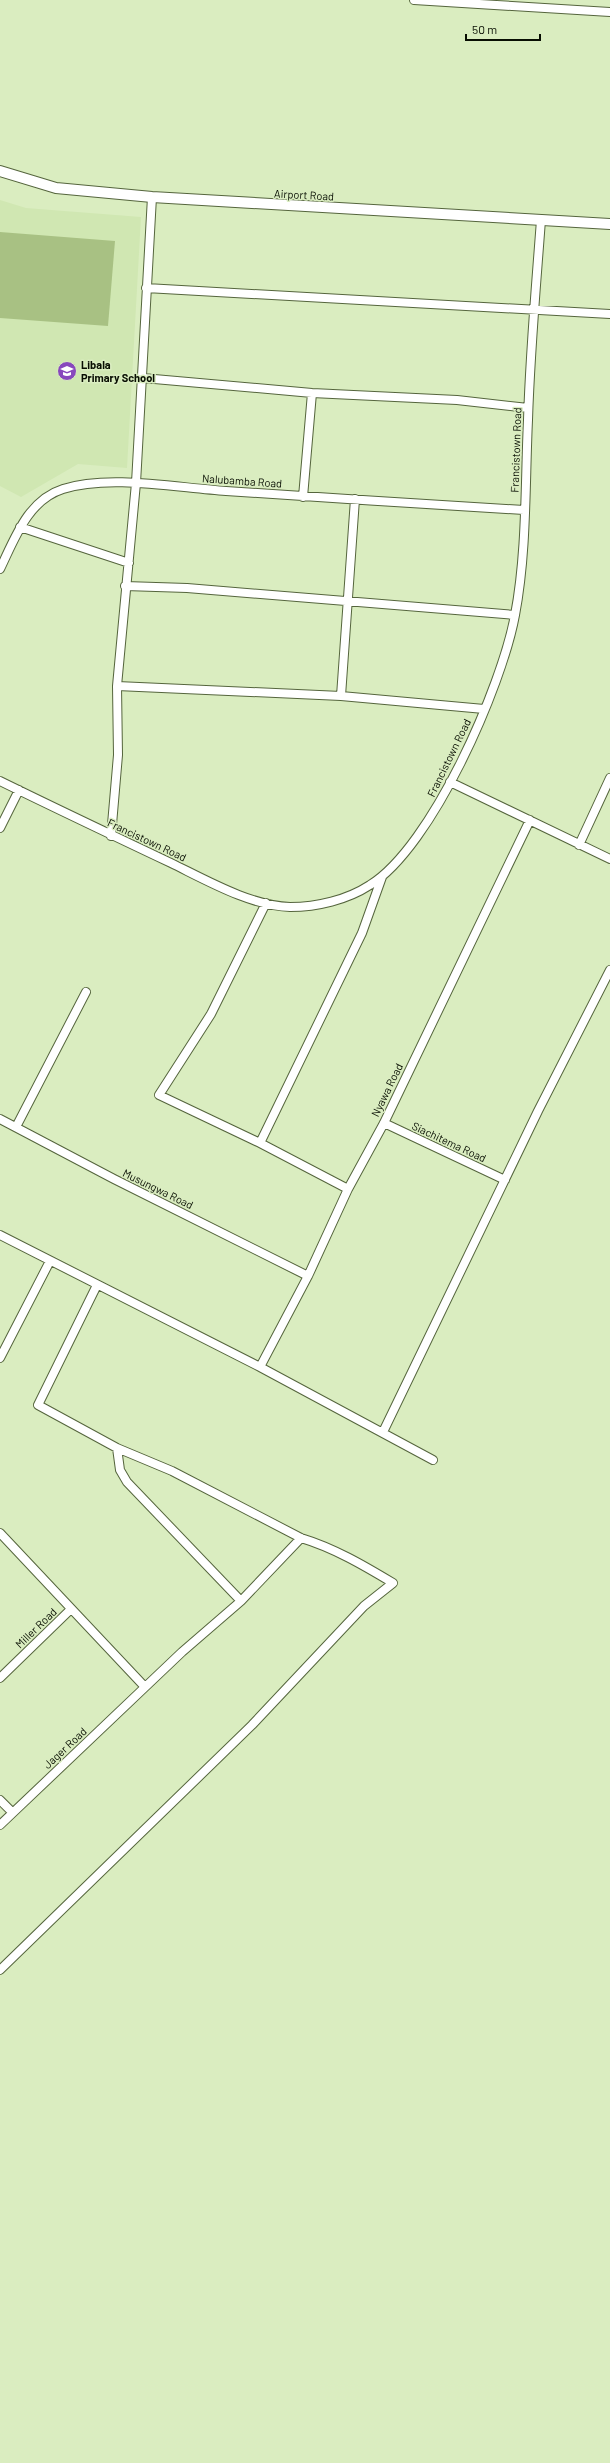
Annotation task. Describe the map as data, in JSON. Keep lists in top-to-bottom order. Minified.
{"streets":{"street":["Airport Road","Francistown Road","Nalubamba Road","Nyawa Road","Siachitema Road","Musungwa Road","Miller Road","Jager Road"]},"crossings":[["Airport Road","Francistown Road"],["Francistown Road","Nalubamba Road"],["Nyawa Road","Siachitema Road"],["Nyawa Road","Musungwa Road"]],"places":{"school or university":["Libala Primary School"]},"scale_bar":"50 m"}
